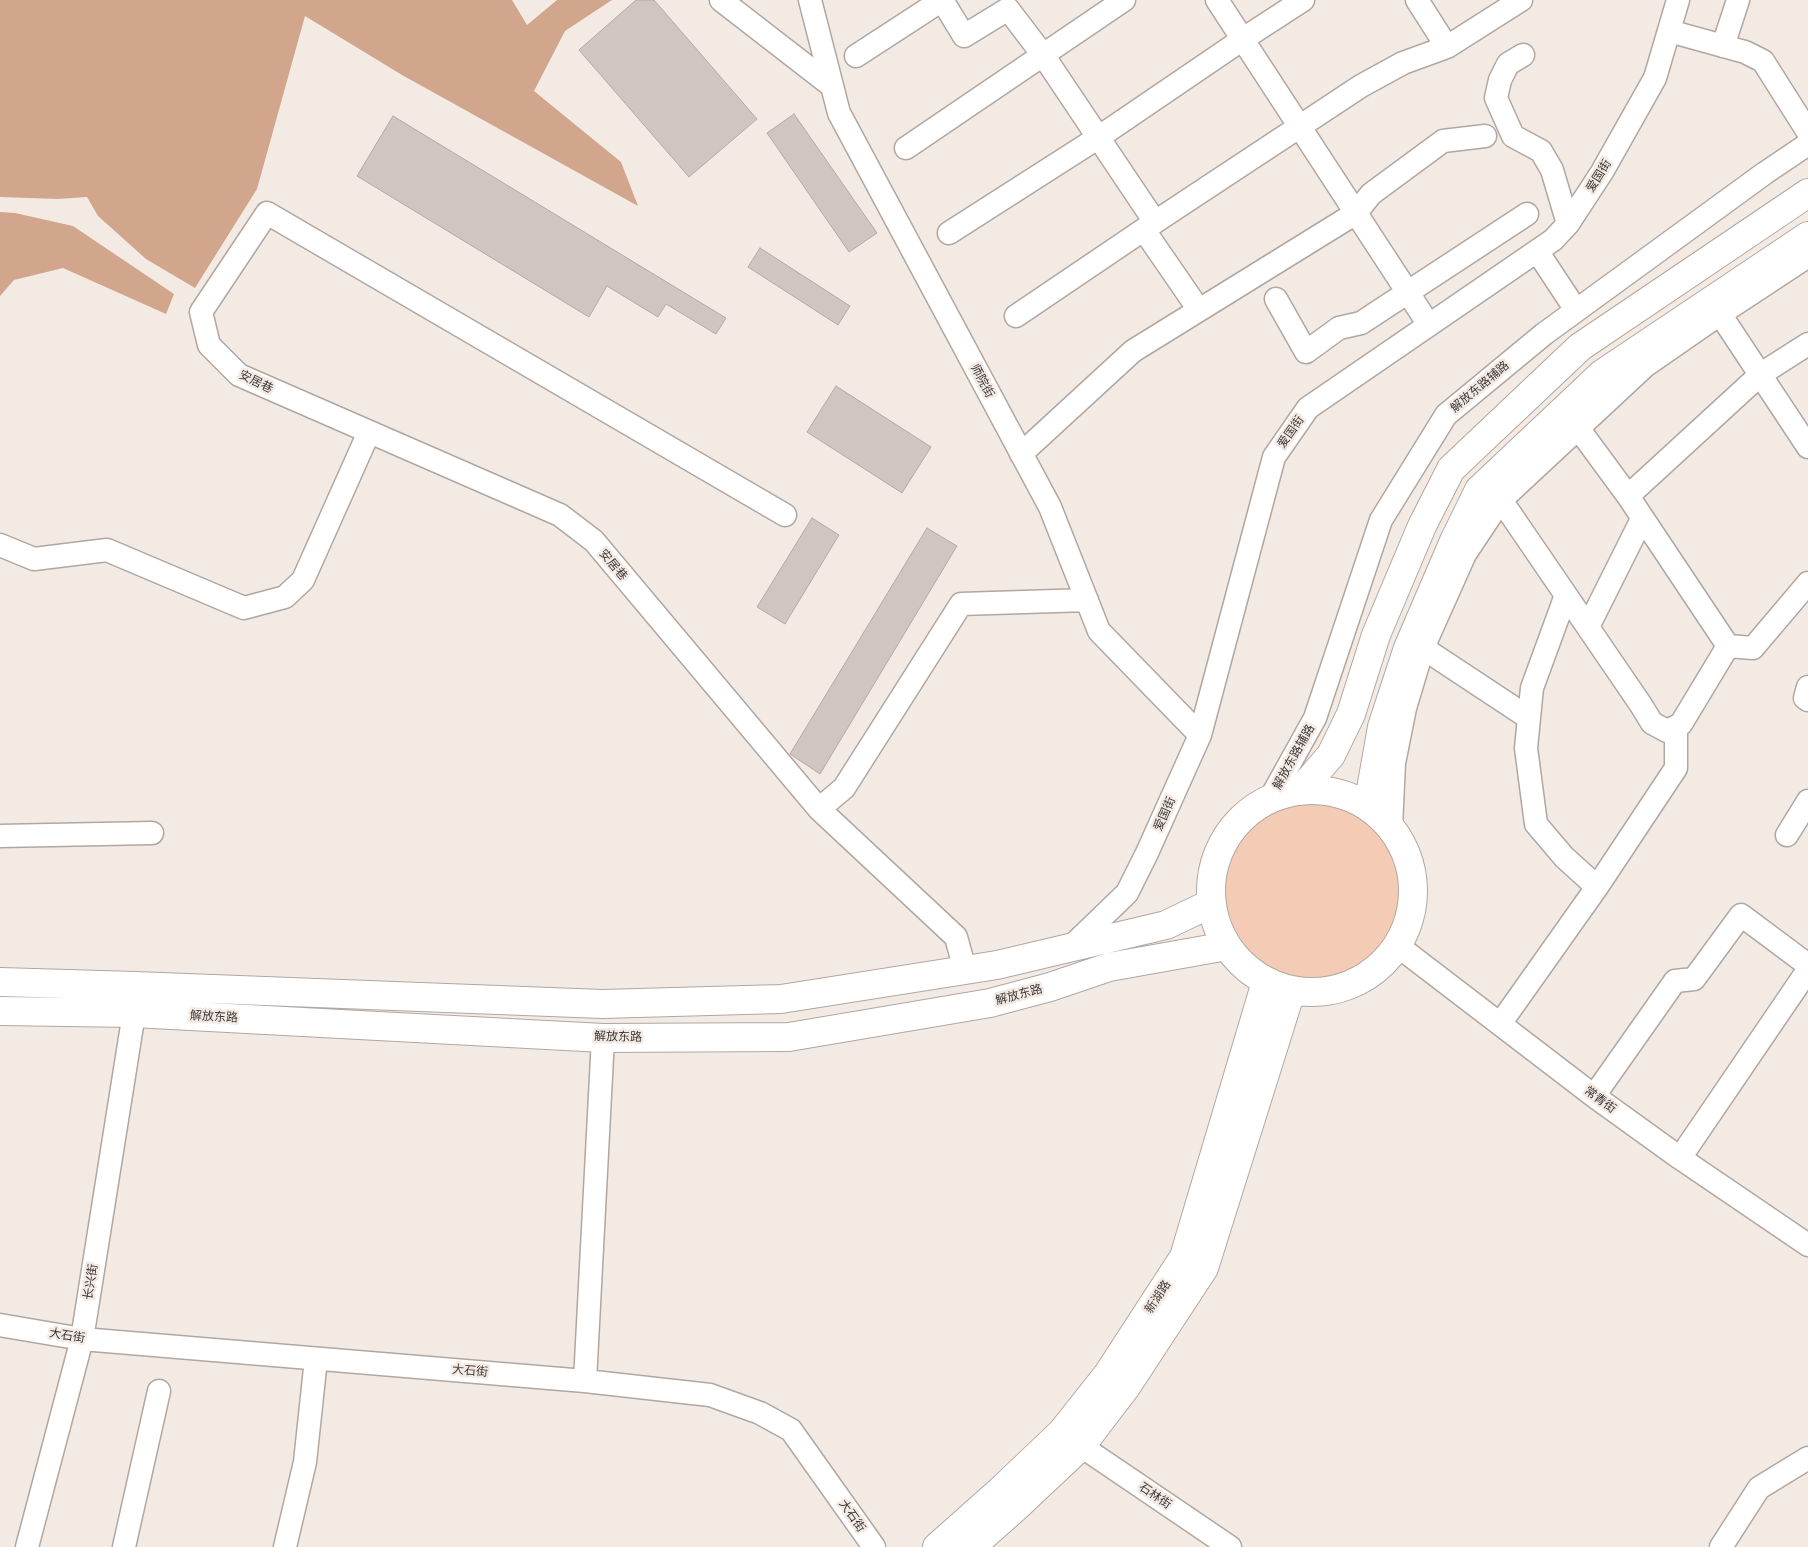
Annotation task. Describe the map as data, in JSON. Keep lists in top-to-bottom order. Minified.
{"streets":{"main road":["解放东路","新湖路"],"street":["爱国街","师院街","安居巷","解放东路辅路","常青街","长兴街","大石街","石林街"]},"crossings":[["爱国街","师院街"],["解放东路","长兴街"],["长兴街","大石街"],["新湖路","石林街"]]}
